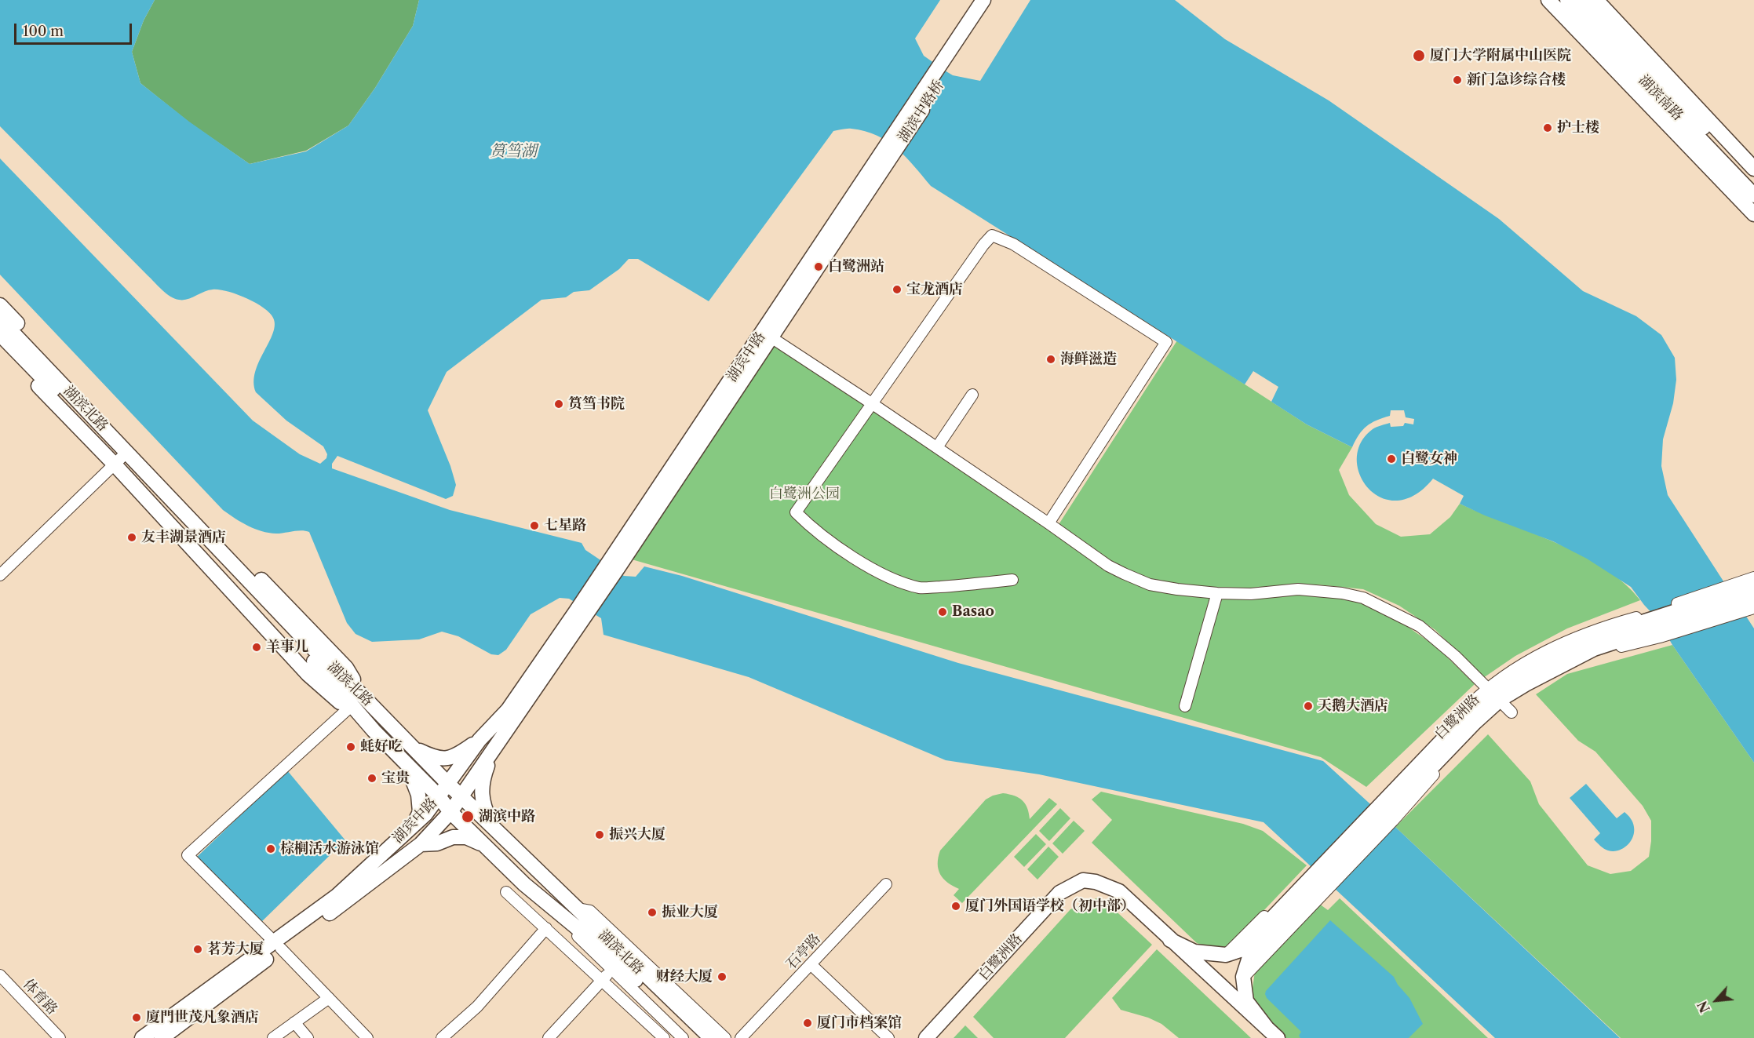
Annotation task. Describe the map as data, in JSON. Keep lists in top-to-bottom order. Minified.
{"streets":{"main road":["湖滨南路","湖滨中路桥","湖宾中路","湖滨北路","白鹭洲路"],"street":["石亭路","体育路"]},"crossings":[["湖滨中路桥","湖宾中路"],["湖宾中路","湖滨北路"]],"water":["筼筜湖"],"parks":["白鹭洲公园"],"places":["厦门大学附属中山医院","新门急诊综合楼","护士楼","白鹭洲站","宝龙酒店","海鲜滋造","筼筜书院","白鹭女神","七星路","友丰湖景酒店","Basao","羊事儿","天鹅大酒店","蚝好吃","宝贵","湖滨中路","振兴大厦","棕榈活水游泳馆","厦门外国语学校（初中部）","振业大厦","茗芳大厦","财经大厦","廈門世茂凡象酒店","厦门市档案馆"],"scale_bar":"100 m","north":"bottom left"}
